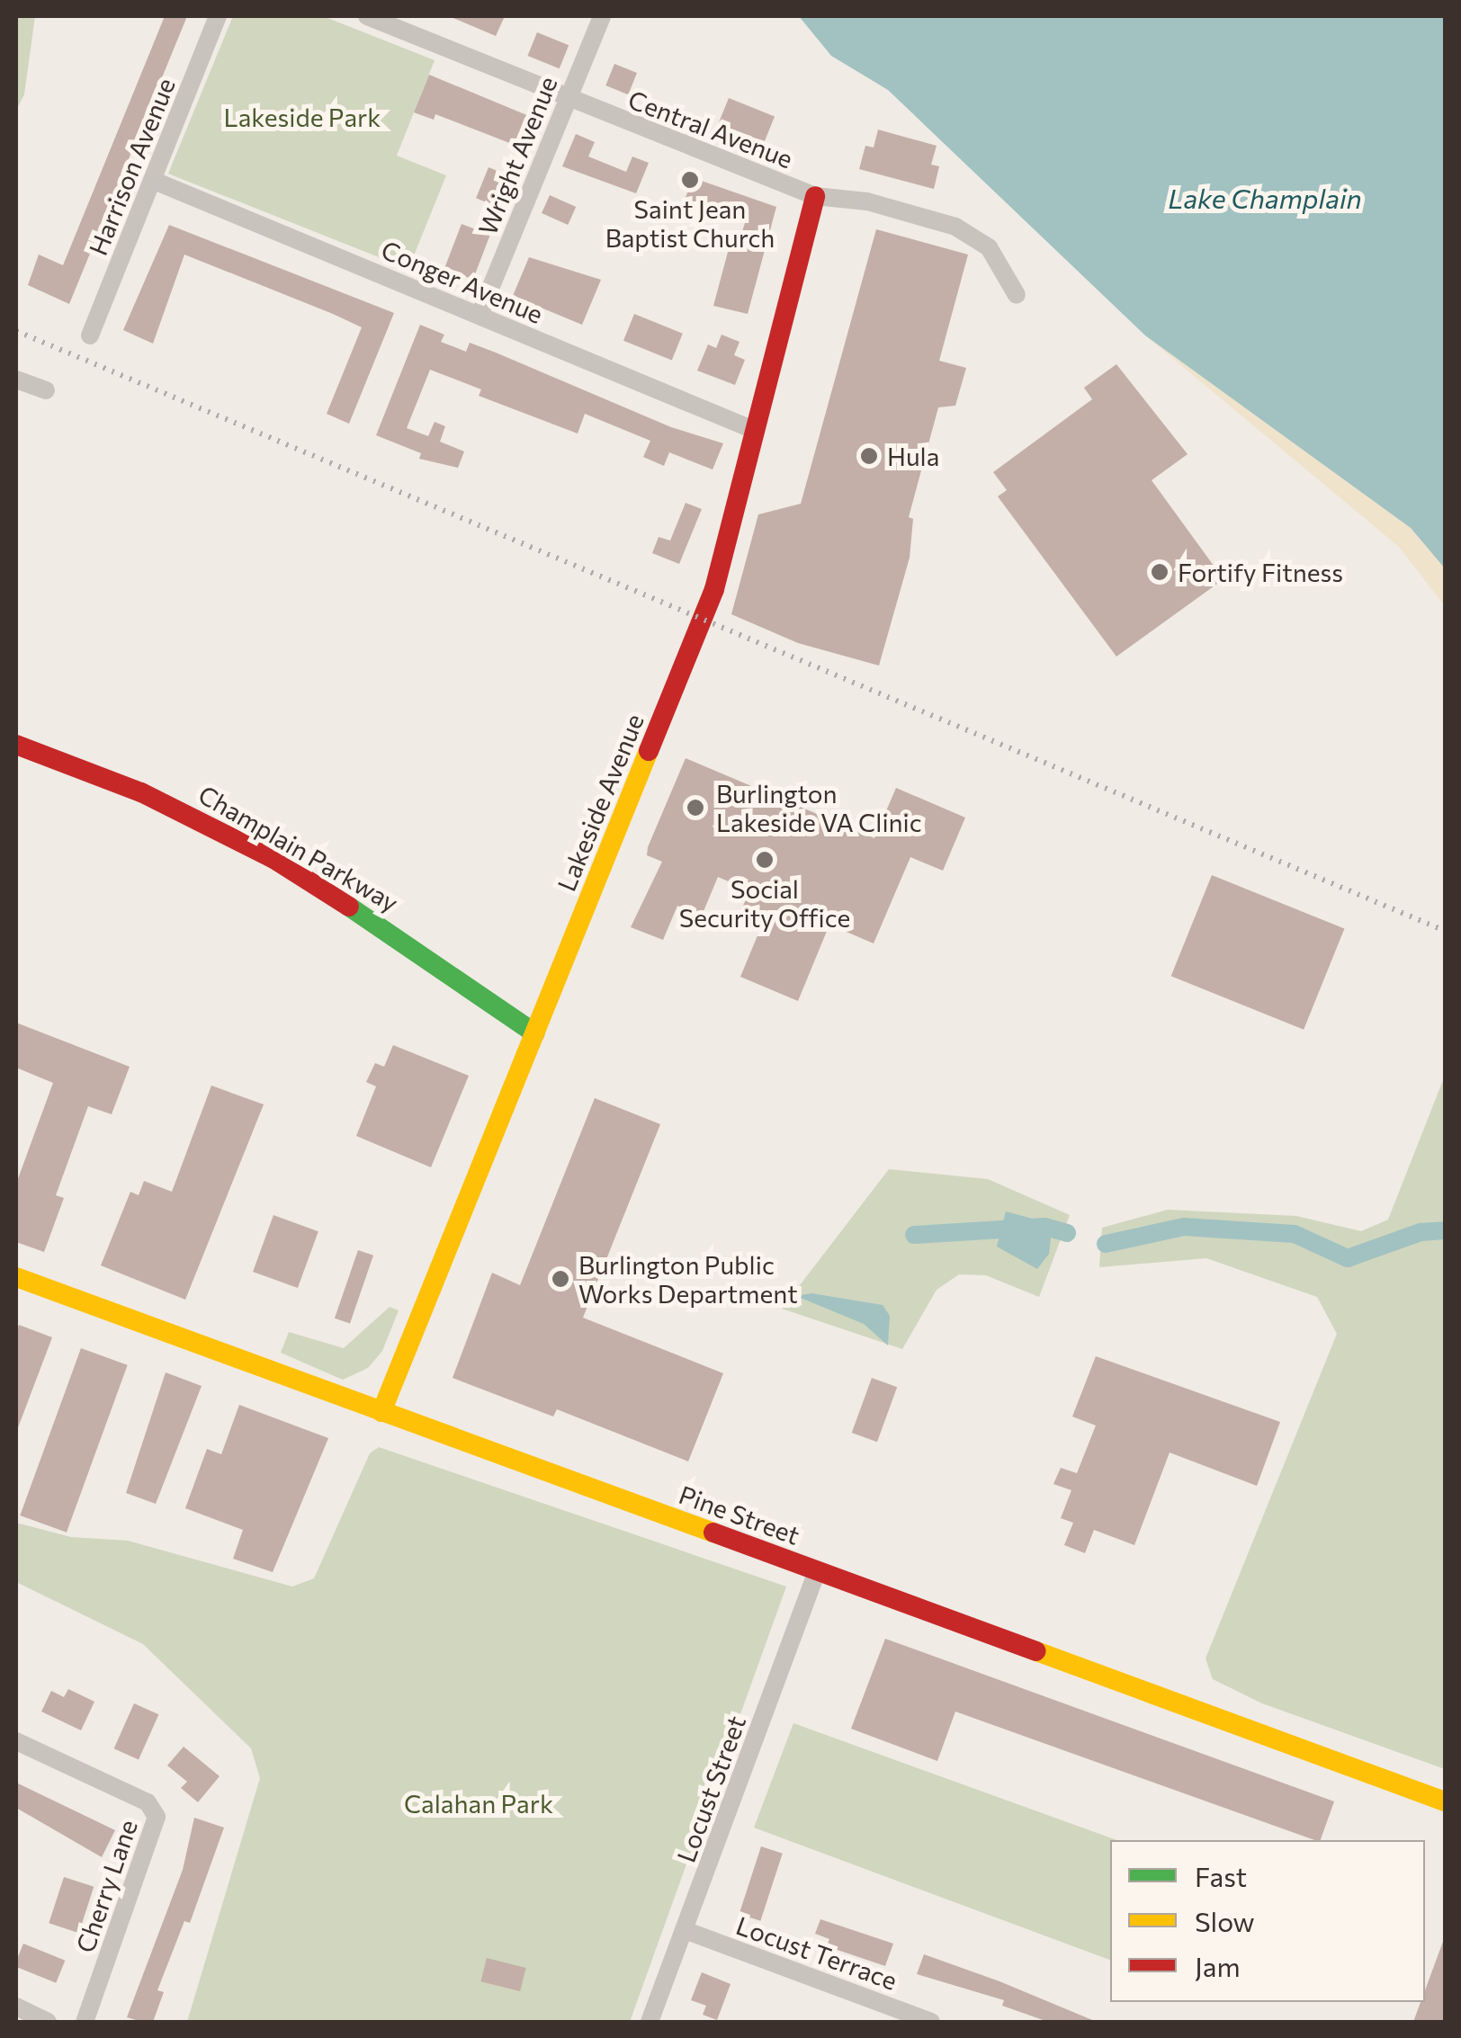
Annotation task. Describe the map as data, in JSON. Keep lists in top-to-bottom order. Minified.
{"streets":{"main road":["Lakeside Avenue","Champlain Parkway","Pine Street"],"street":["Central Avenue","Wright Avenue","Harrison Avenue","Conger Avenue","Locust Street","Cherry Lane","Locust Terrace"]},"crossings":[["Central Avenue","Wright Avenue"],["Central Avenue","Lakeside Avenue"],["Wright Avenue","Conger Avenue"],["Harrison Avenue","Conger Avenue"],["Conger Avenue","Lakeside Avenue"],["Lakeside Avenue","Champlain Parkway"],["Lakeside Avenue","Pine Street"],["Pine Street","Locust Street"],["Locust Street","Locust Terrace"]],"water":["Lake Champlain"],"parks":["Lakeside Park","Calahan Park"],"places":["Saint Jean Baptist Church","Hula","Fortify Fitness","Burlington Lakeside VA Clinic","Social Security Office","Burlington Public Works Department"],"legend":["Fast","Slow","Jam"]}
